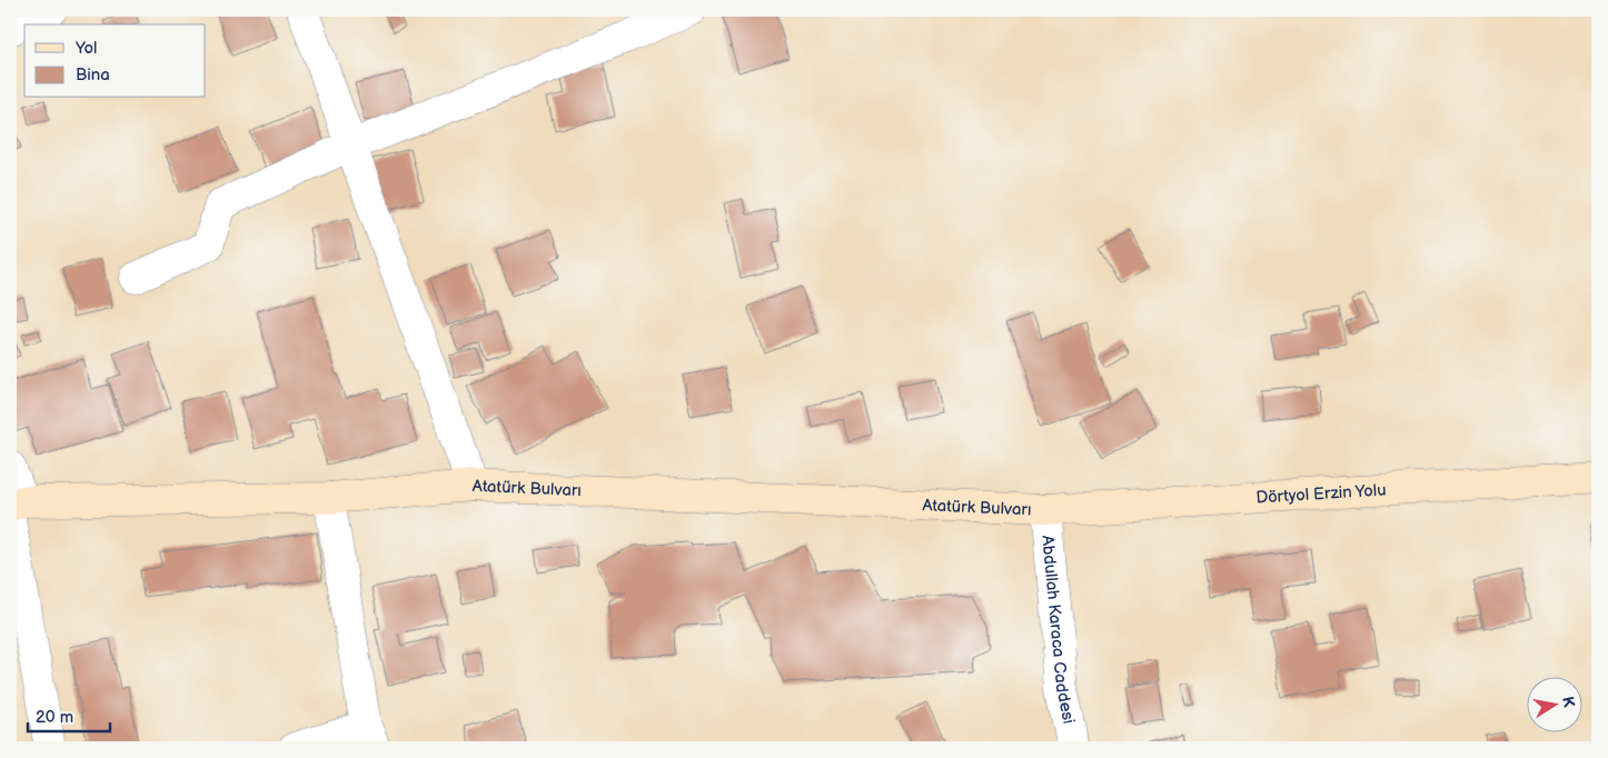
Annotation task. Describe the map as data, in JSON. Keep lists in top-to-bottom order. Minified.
{"streets":{"main road":["Atatürk Bulvarı","Dörtyol Erzin Yolu"],"street":["Abdullah Karaca Caddesi"]},"crossings":[["Atatürk Bulvarı","Dörtyol Erzin Yolu"],["Atatürk Bulvarı","Abdullah Karaca Caddesi"],["Dörtyol Erzin Yolu","Abdullah Karaca Caddesi"]],"legend":["Yol","Bina"],"scale_bar":"20 m","north":"right"}
